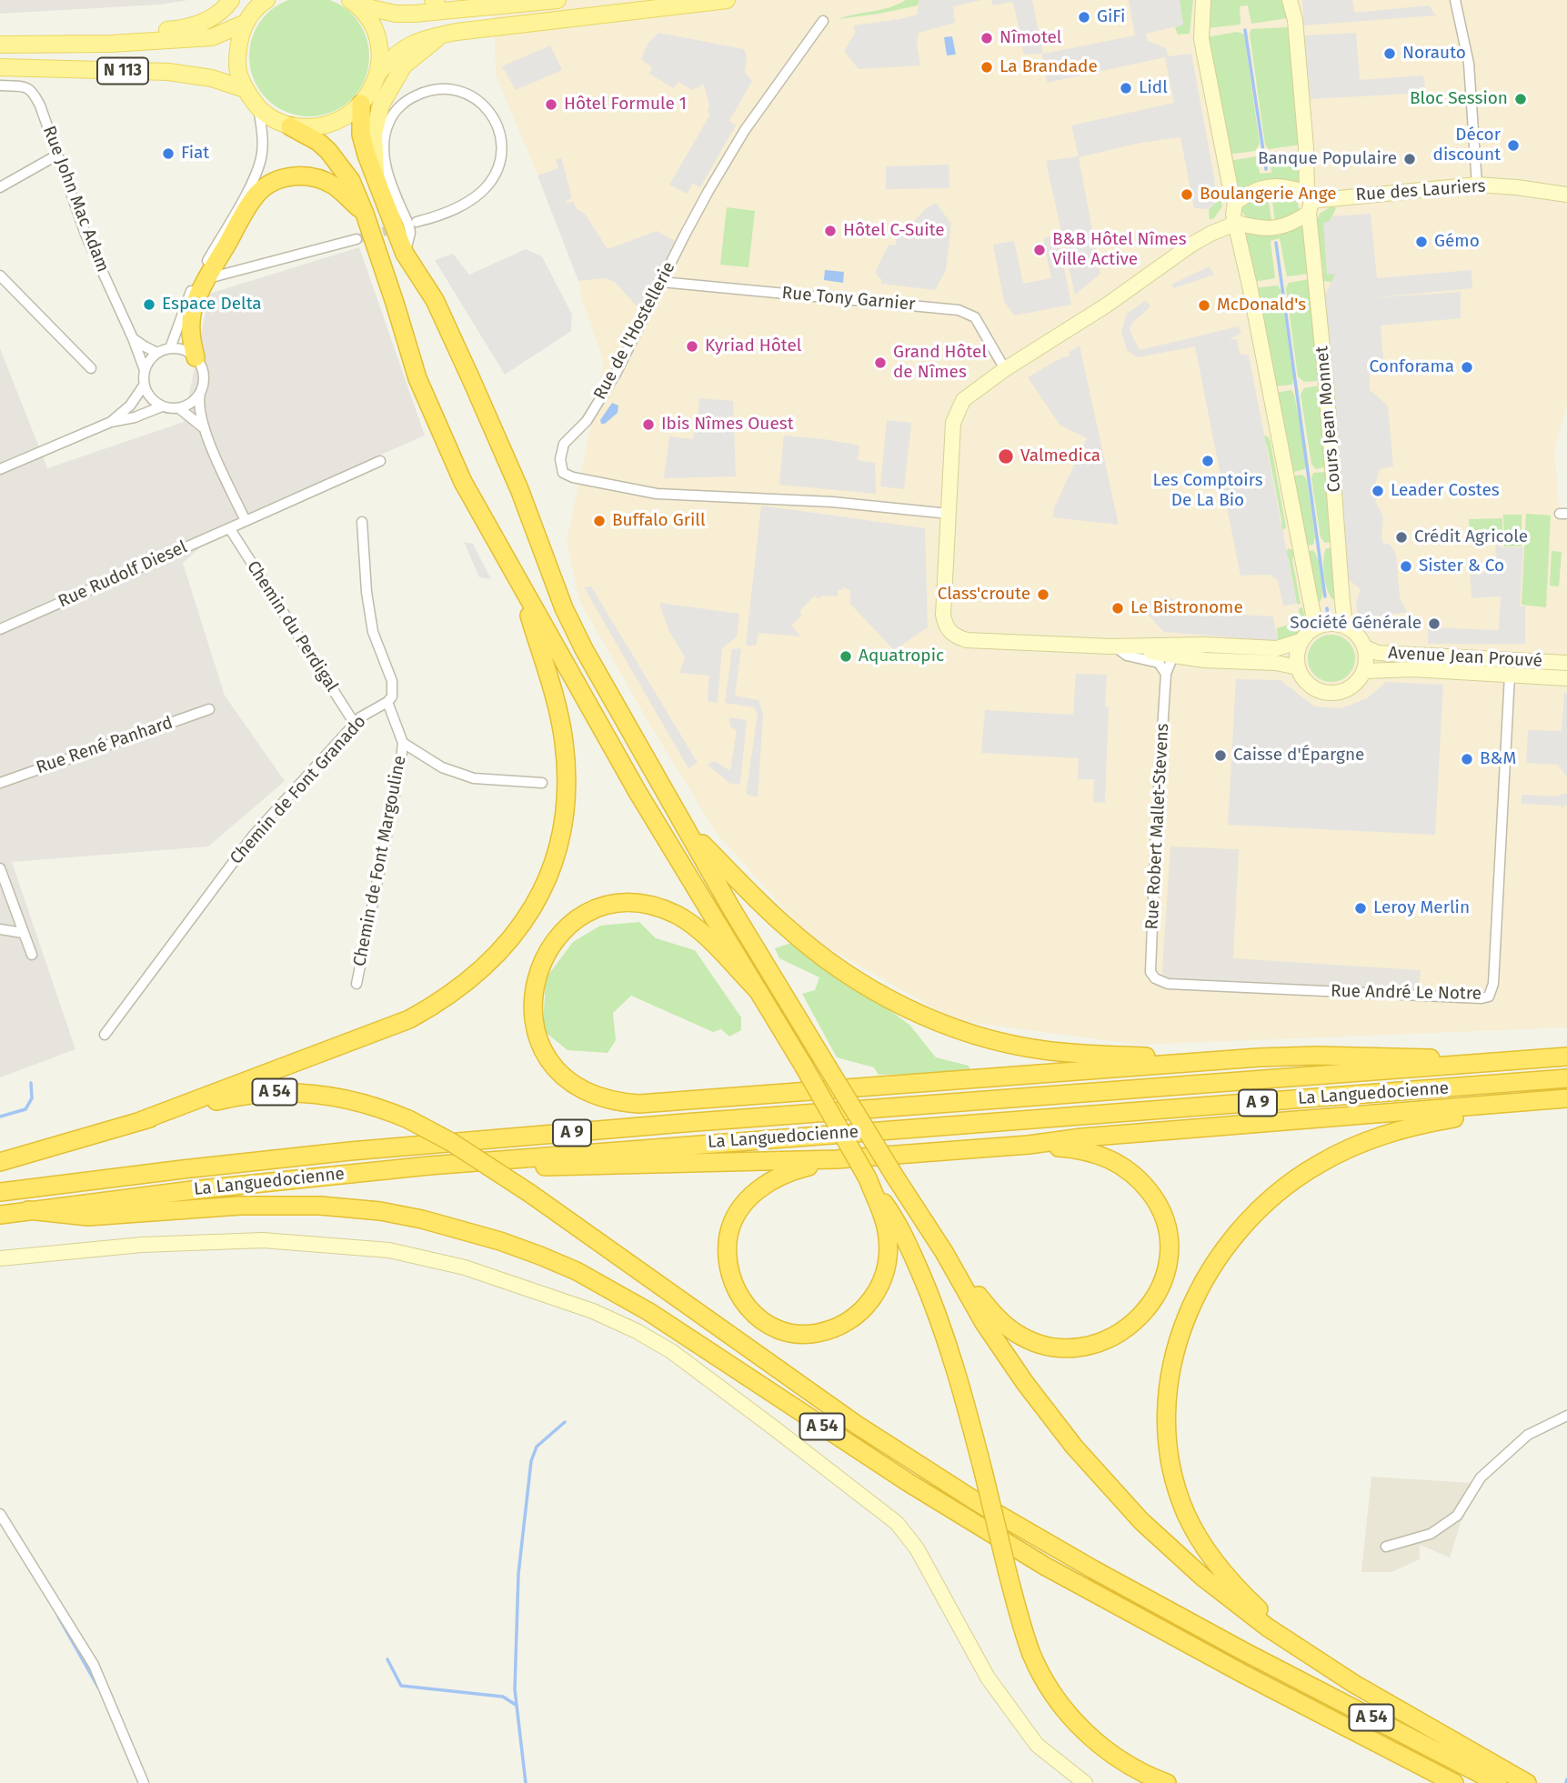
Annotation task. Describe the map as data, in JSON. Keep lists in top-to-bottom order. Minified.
{"streets":{"highway":["A 54","La Languedocienne","A 9"],"main road":["N 113"],"street":["Rue des Lauriers","Rue John Mac Adam","Rue Tony Garnier","Rue de l'Hostellerie","Cours Jean Monnet","Rue Rudolf Diesel","Chemin du Perdigal","Avenue Jean Prouvé","Rue René Panhard","Chemin de Font Granado","Rue Robert Mallet-Stevens","Chemin de Font Margouline","Rue André Le Notre"]},"crossings":[["Rue des Lauriers","Cours Jean Monnet"],["Rue Tony Garnier","Rue de l'Hostellerie"],["Cours Jean Monnet","Avenue Jean Prouvé"],["Rue Rudolf Diesel","Chemin du Perdigal"],["Chemin du Perdigal","Chemin de Font Granado"],["Avenue Jean Prouvé","Rue André Le Notre"],["Chemin de Font Granado","Chemin de Font Margouline"],["Rue Robert Mallet-Stevens","Rue André Le Notre"],["A 54","La Languedocienne"]],"places":["GiFi","Nîmotel","Norauto","La Brandade","Lidl","Bloc Session","Hôtel Formule 1","Décor discount","Fiat","Banque Populaire","Boulangerie Ange","Hôtel C-Suite","Gémo","B&B Hôtel Nîmes Ville Active","Espace Delta","McDonald's","Kyriad Hôtel","Grand Hôtel de Nîmes","Conforama","Ibis Nîmes Ouest","Valmedica","Les Comptoirs De La Bio","Leader Costes","Buffalo Grill","Crédit Agricole","Sister & Co","Class'croute","Le Bistronome","Société Générale","Aquatropic","Caisse d'Épargne","B&M","Leroy Merlin"]}
